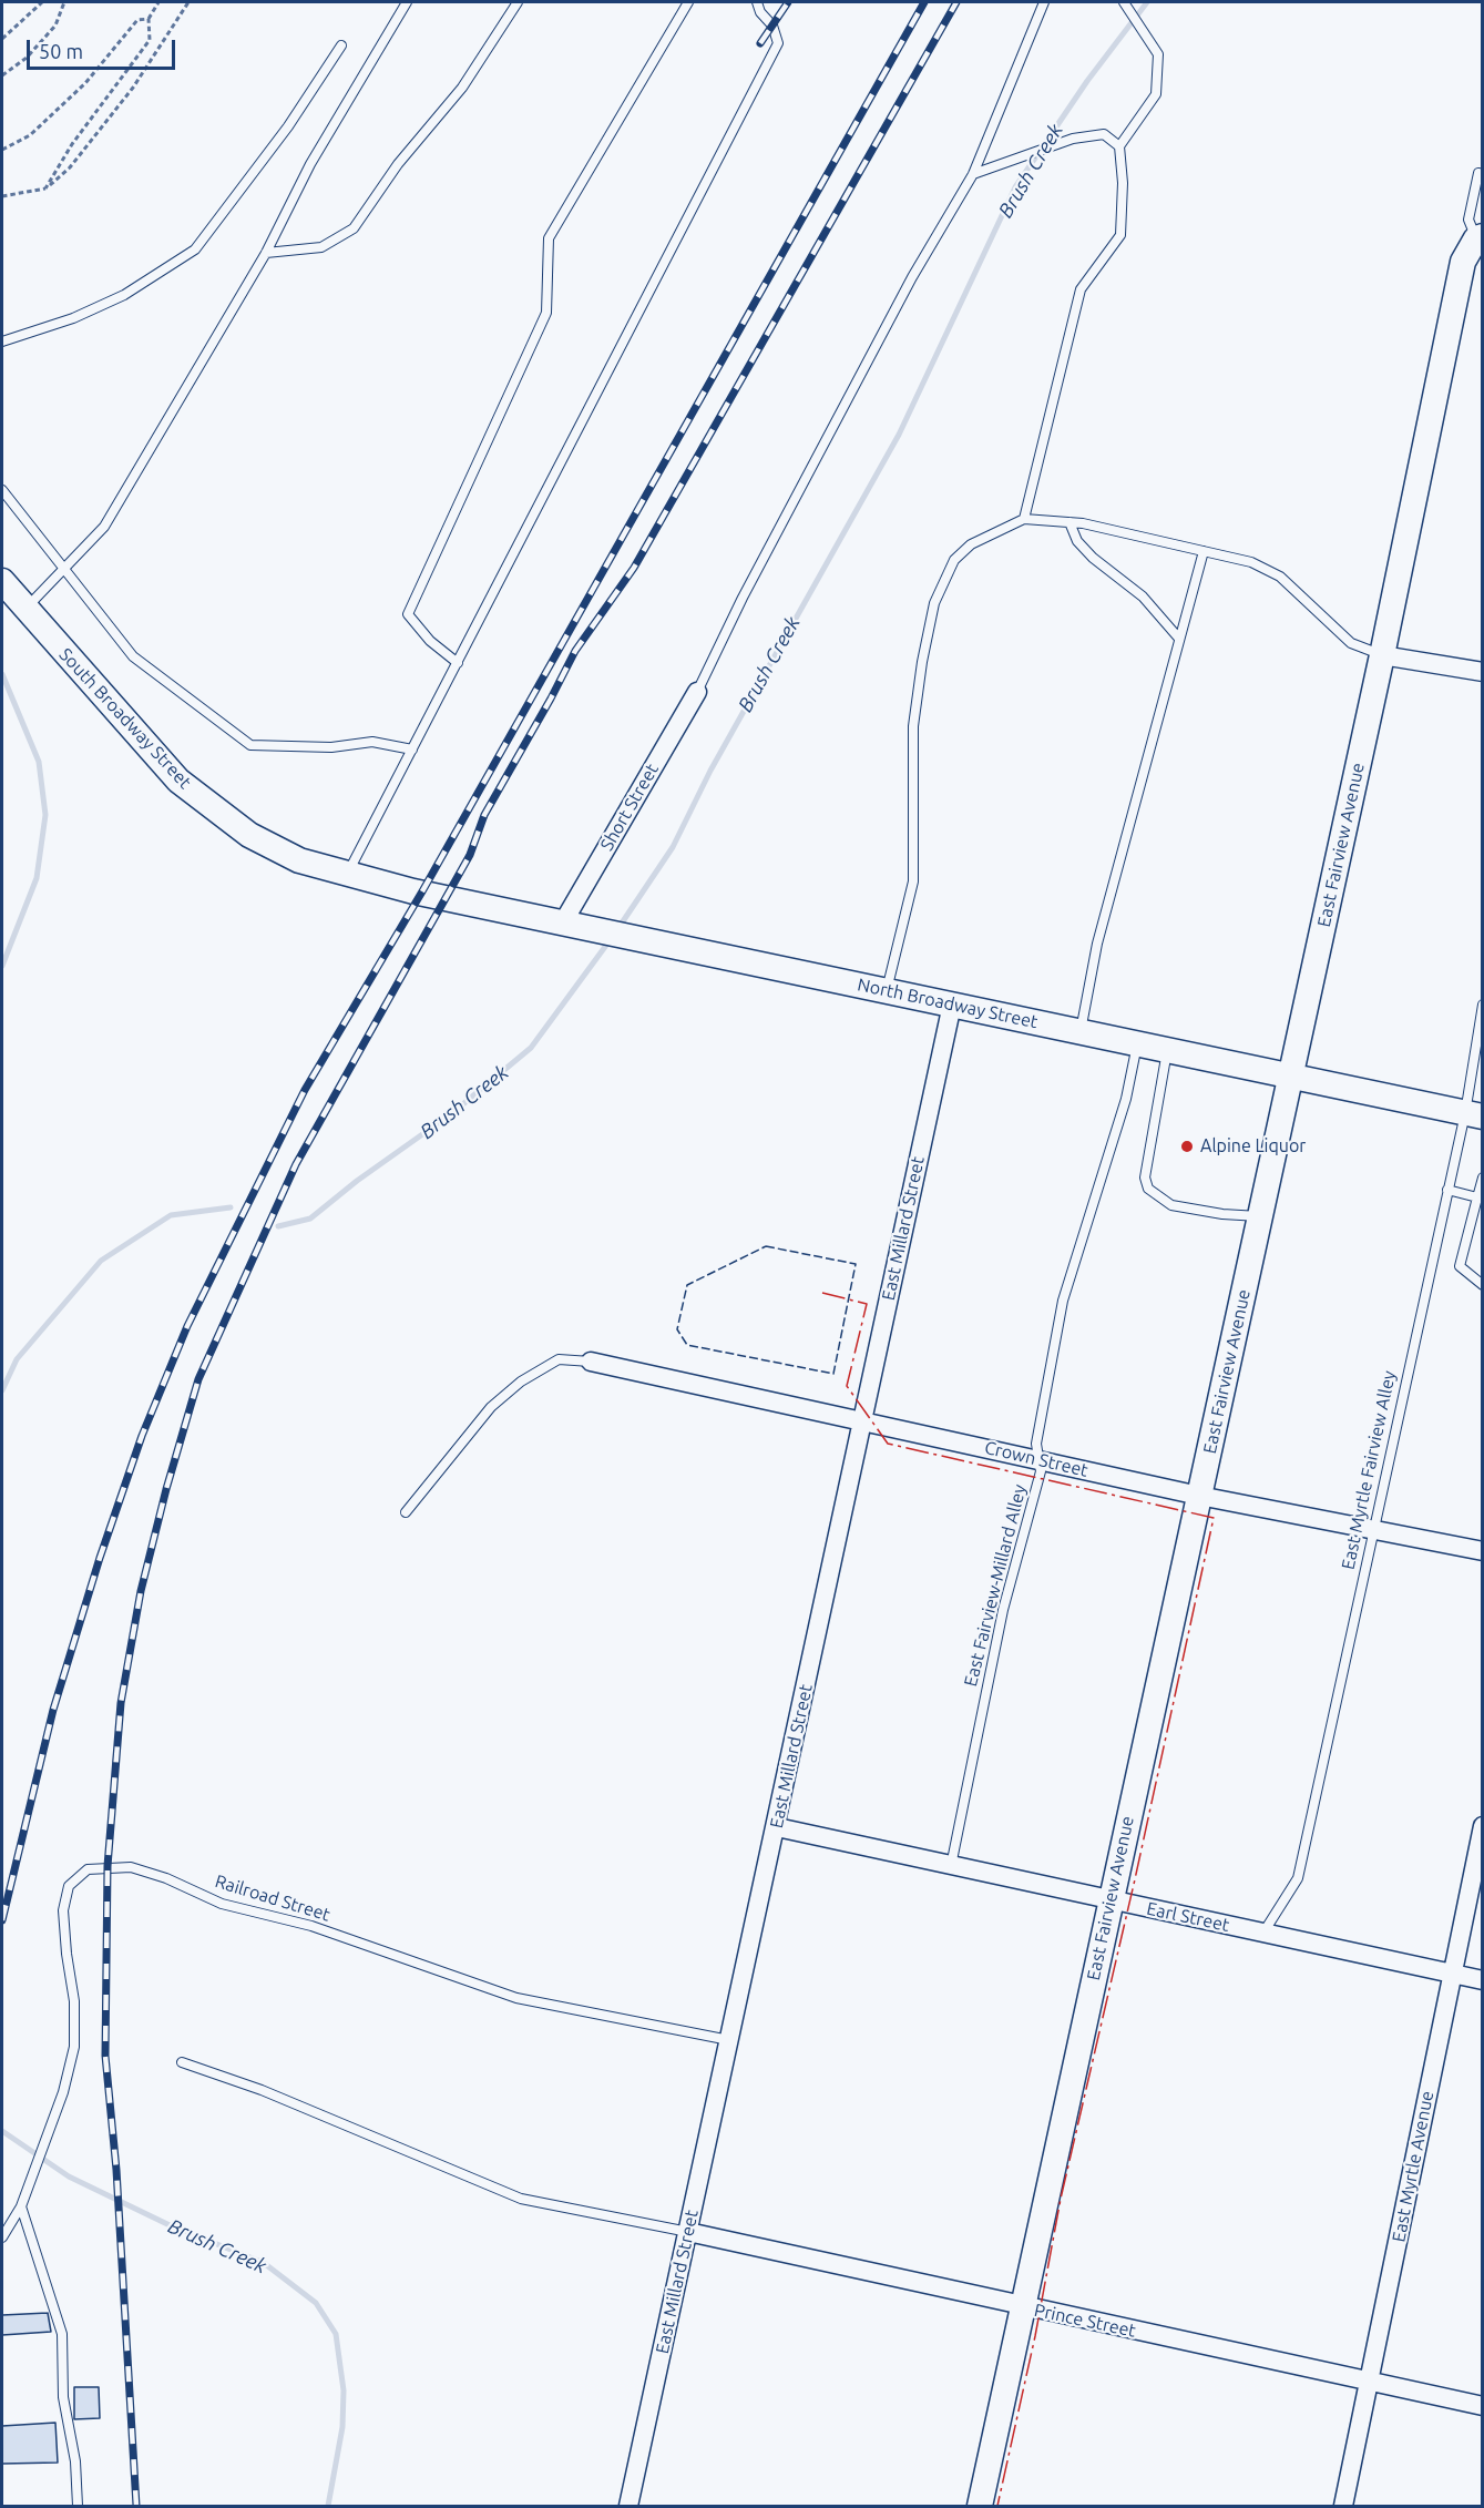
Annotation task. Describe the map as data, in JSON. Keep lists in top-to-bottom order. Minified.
{"streets":{"street":["South Broadway Street","Short Street","East Fairview Avenue","North Broadway Street","East Millard Street","Crown Street","Earl Street","East Myrtle Avenue","Prince Street"],"lane":["East Myrtle Fairview Alley","East Fairview-Millard Alley","Railroad Street"]},"crossings":[["South Broadway Street","North Broadway Street"],["Short Street","North Broadway Street"],["East Fairview Avenue","North Broadway Street"],["East Fairview Avenue","Crown Street"],["East Fairview Avenue","Earl Street"],["East Fairview Avenue","Prince Street"],["North Broadway Street","East Millard Street"],["North Broadway Street","East Myrtle Fairview Alley"],["North Broadway Street","East Fairview-Millard Alley"],["East Millard Street","Crown Street"],["East Millard Street","Railroad Street"],["East Millard Street","Earl Street"],["East Millard Street","Prince Street"],["Crown Street","East Myrtle Fairview Alley"],["Crown Street","East Fairview-Millard Alley"],["East Myrtle Fairview Alley","Earl Street"],["East Fairview-Millard Alley","Earl Street"],["Earl Street","East Myrtle Avenue"],["East Myrtle Avenue","Prince Street"]],"water":["Brush Creek"],"places":["Alpine Liquor"],"scale_bar":"50 m"}
